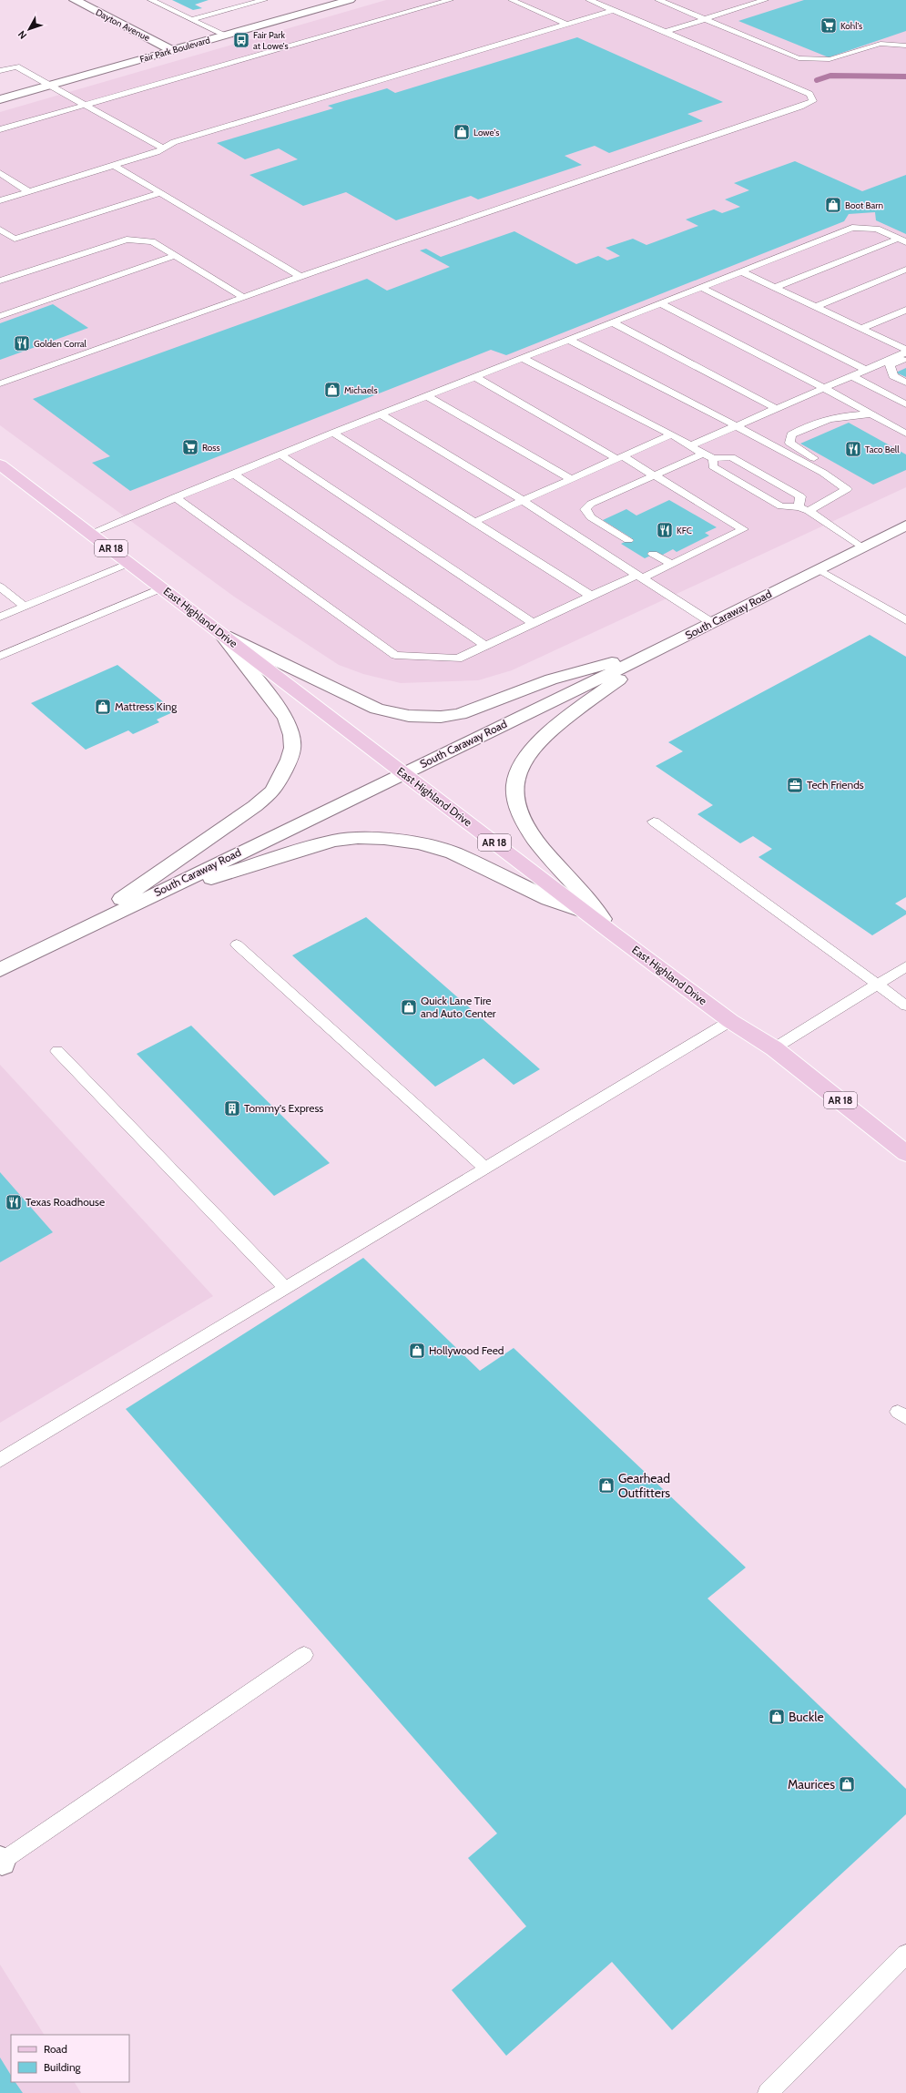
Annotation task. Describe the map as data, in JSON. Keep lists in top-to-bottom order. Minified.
{"streets":{"main road":["Dayton Avenue","Fair Park Boulevard","AR 18","South Caraway Road","East Highland Drive"]},"crossings":[["Dayton Avenue","Fair Park Boulevard"],["South Caraway Road","East Highland Drive"]],"places":{"supermarket":["Kohl's","Ross"],"bus stop":["Fair Park at Lowe's"],"shop":["Lowe's","Boot Barn","Michaels","Mattress King","Quick Lane Tire and Auto Center","Hollywood Feed","Gearhead Outfitters","Buckle","Maurices"],"restaurant":["Golden Corral","Taco Bell","KFC","Texas Roadhouse"],"office":["Tech Friends"],"building":["Tommy's Express"]},"legend":["Road","Building"],"north":"bottom left"}
